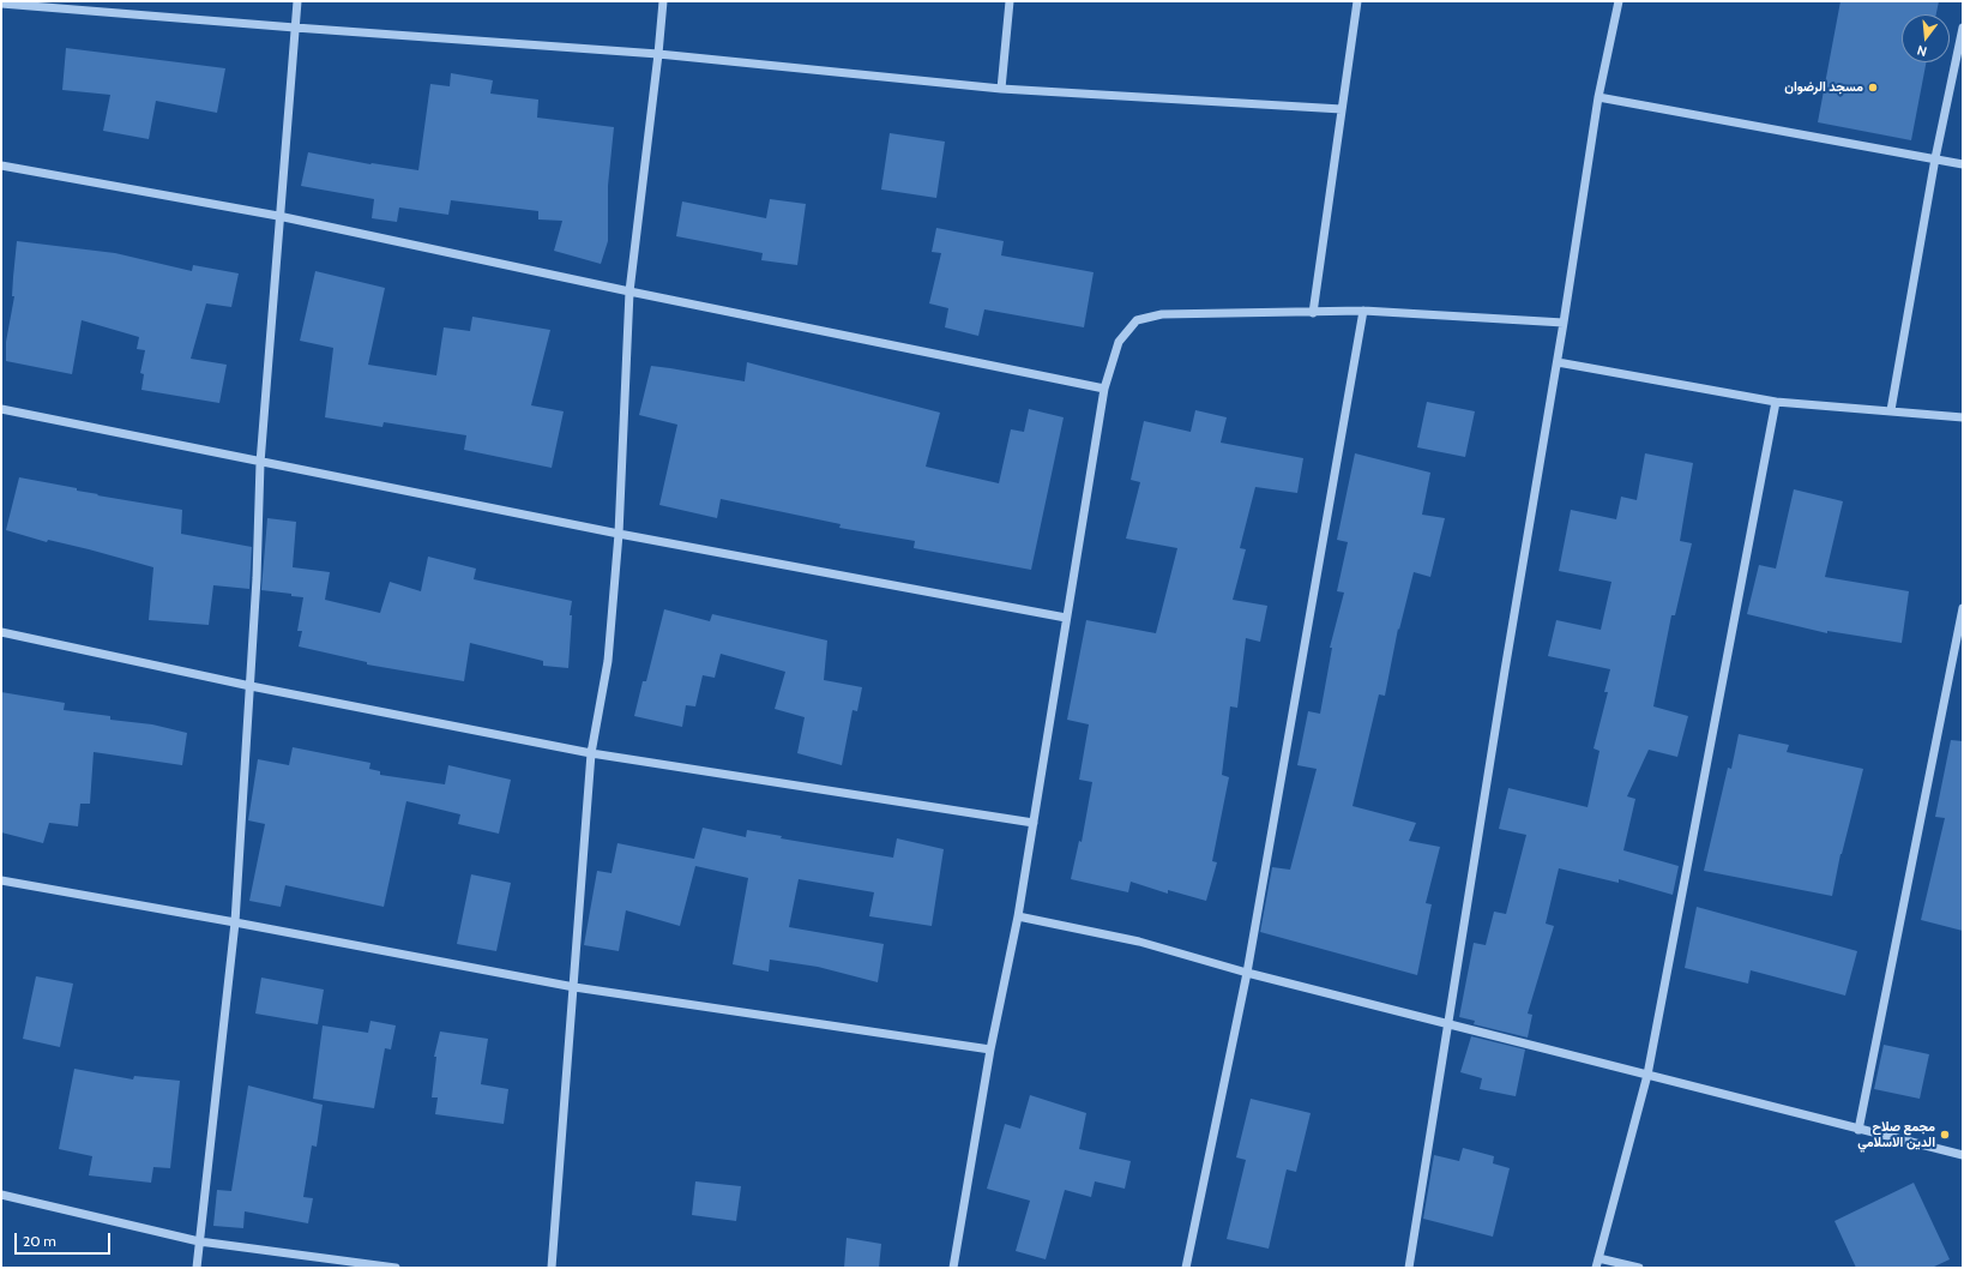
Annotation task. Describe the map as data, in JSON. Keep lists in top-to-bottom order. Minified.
{"places":["مسجد الرضوان","مجمع صلاح الدين الاسلامي"],"scale_bar":"20 m","north":"bottom"}
